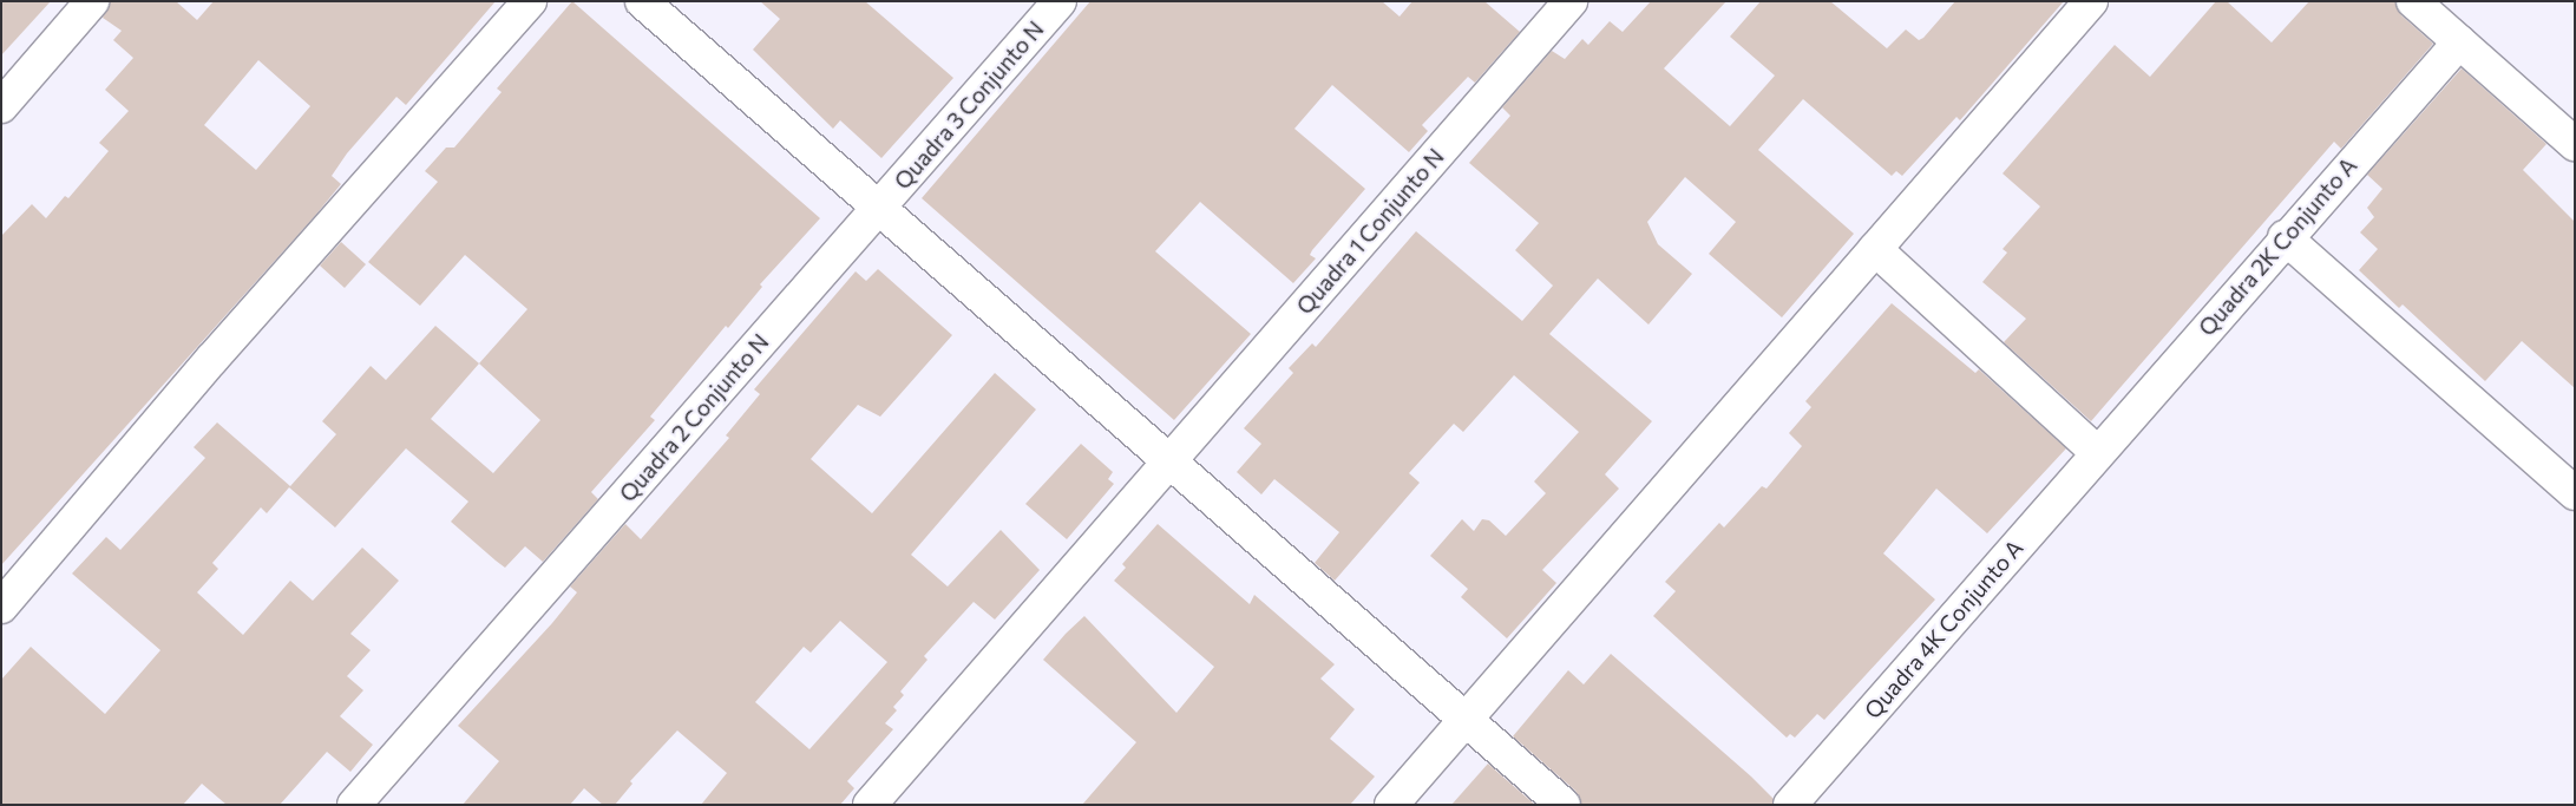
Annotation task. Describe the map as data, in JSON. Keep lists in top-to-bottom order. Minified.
{"streets":{"street":["Quadra 3 Conjunto N","Quadra 1 Conjunto N","Quadra 2K Conjunto A","Quadra 2 Conjunto N","Quadra 4K Conjunto A"]},"crossings":[["Quadra 3 Conjunto N","Quadra 2 Conjunto N"],["Quadra 2K Conjunto A","Quadra 4K Conjunto A"]]}
